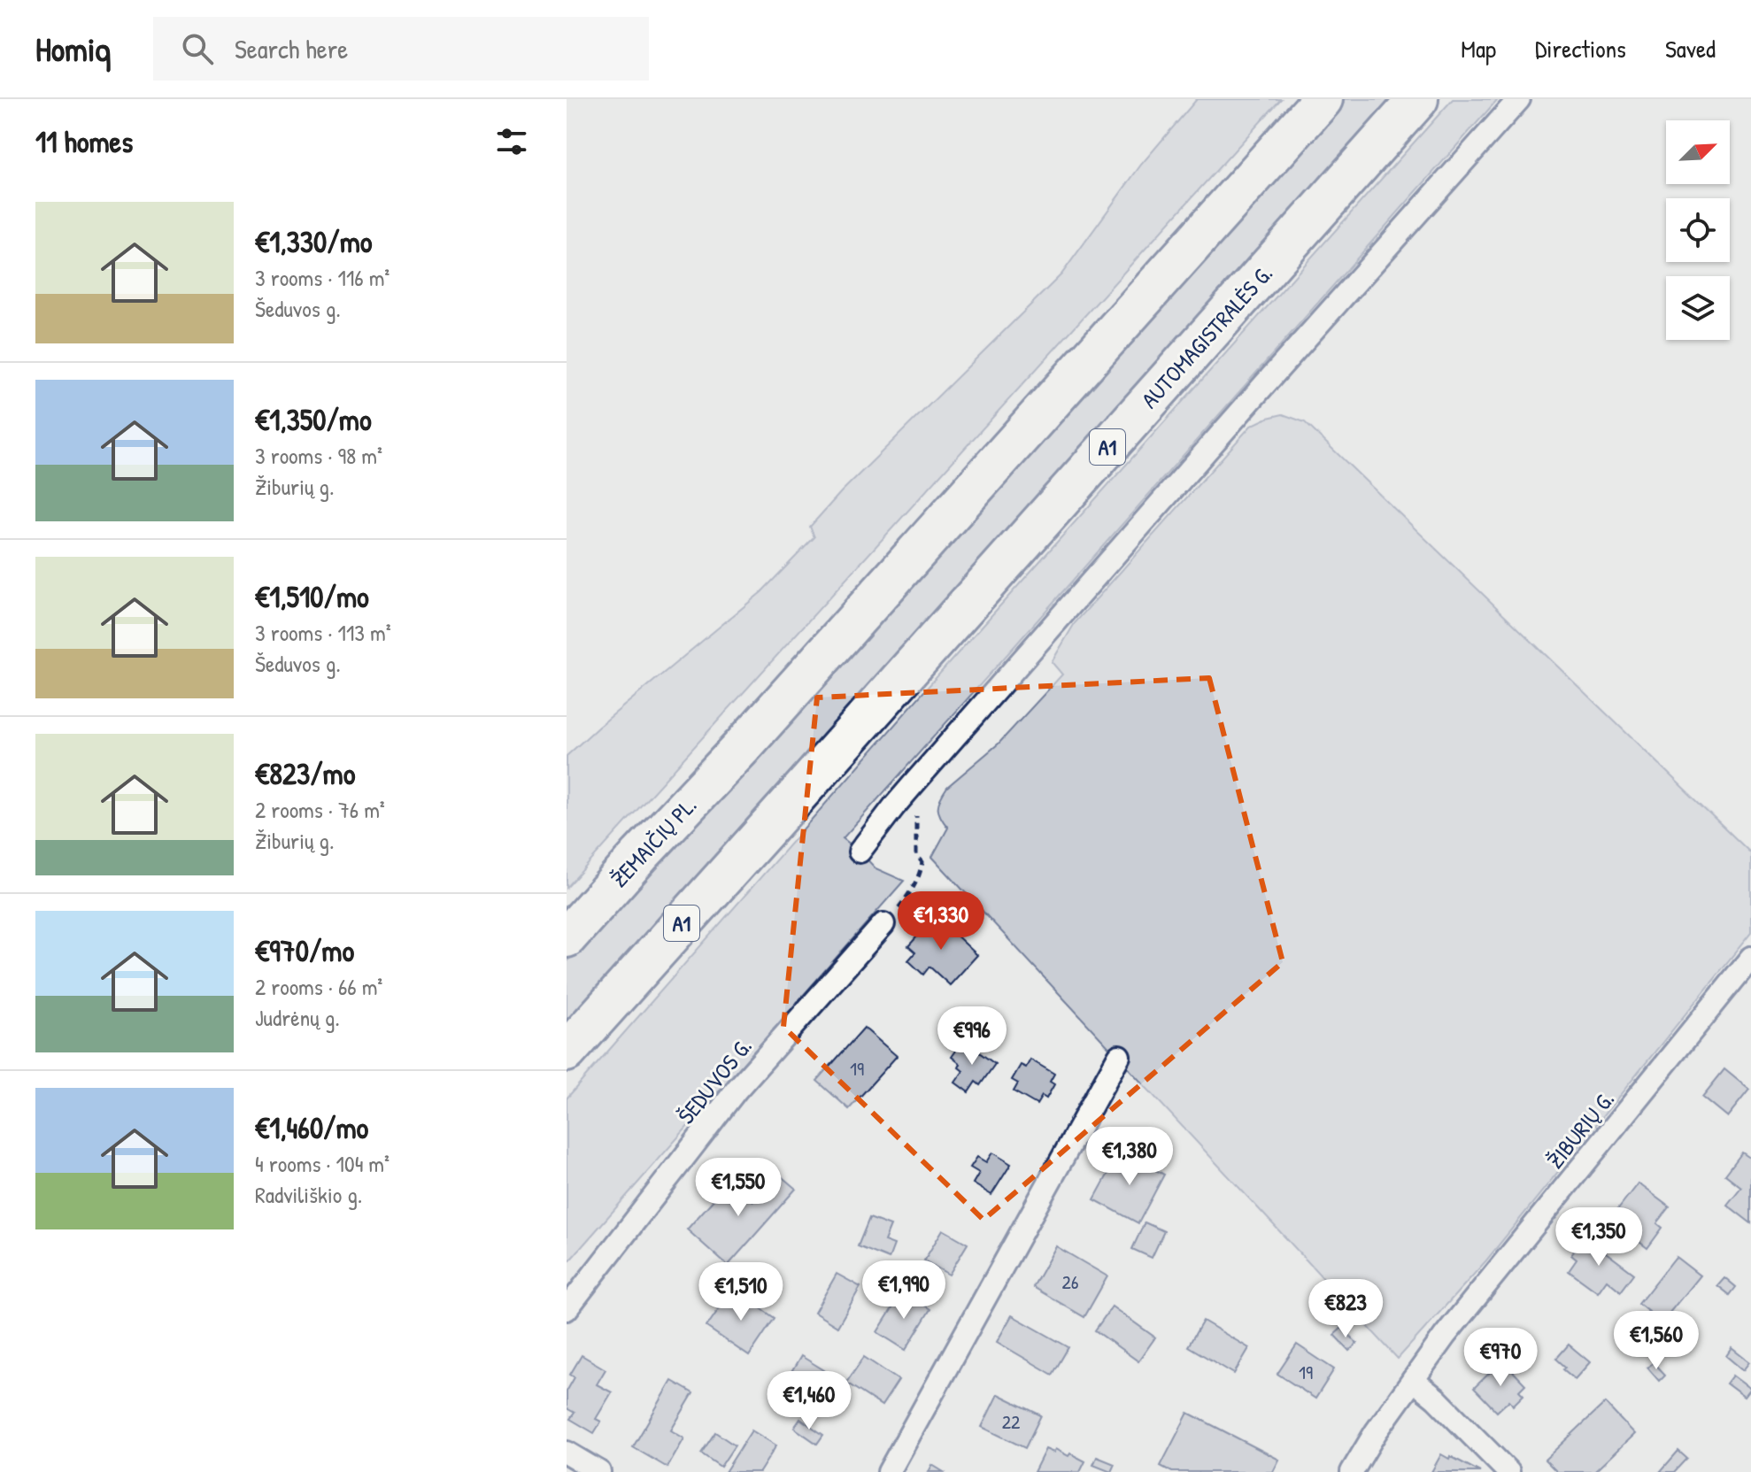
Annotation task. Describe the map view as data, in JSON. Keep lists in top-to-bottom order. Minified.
{"streets":{"highway":["AUTOMAGISTRALĖS G.","A1","ŽEMAIČIŲ PL."],"street":["ŠEDUVOS G.","ŽIBURIŲ G."]},"house_numbers":["19","26","19","22"],"north":"top right","page":{"header":"Homiq","search":"Search here","nav":["Map","Directions","Saved"],"heading":"11 homes","list":[{"name":"€1,330/mo","note":"3 rooms · 116 m² · Šeduvos g."},{"name":"€1,350/mo","note":"3 rooms · 98 m² · Žiburių g."},{"name":"€1,510/mo","note":"3 rooms · 113 m² · Šeduvos g."},{"name":"€823/mo","note":"2 rooms · 76 m² · Žiburių g."},{"name":"€970/mo","note":"2 rooms · 66 m² · Judrėnų g."},{"name":"€1,460/mo","note":"4 rooms · 104 m² · Radviliškio g."}],"price":["€1,330","€996","€1,380","€1,550","€1,350","€1,990","€1,510","€823","€1,560","€970","€1,460"]}}
